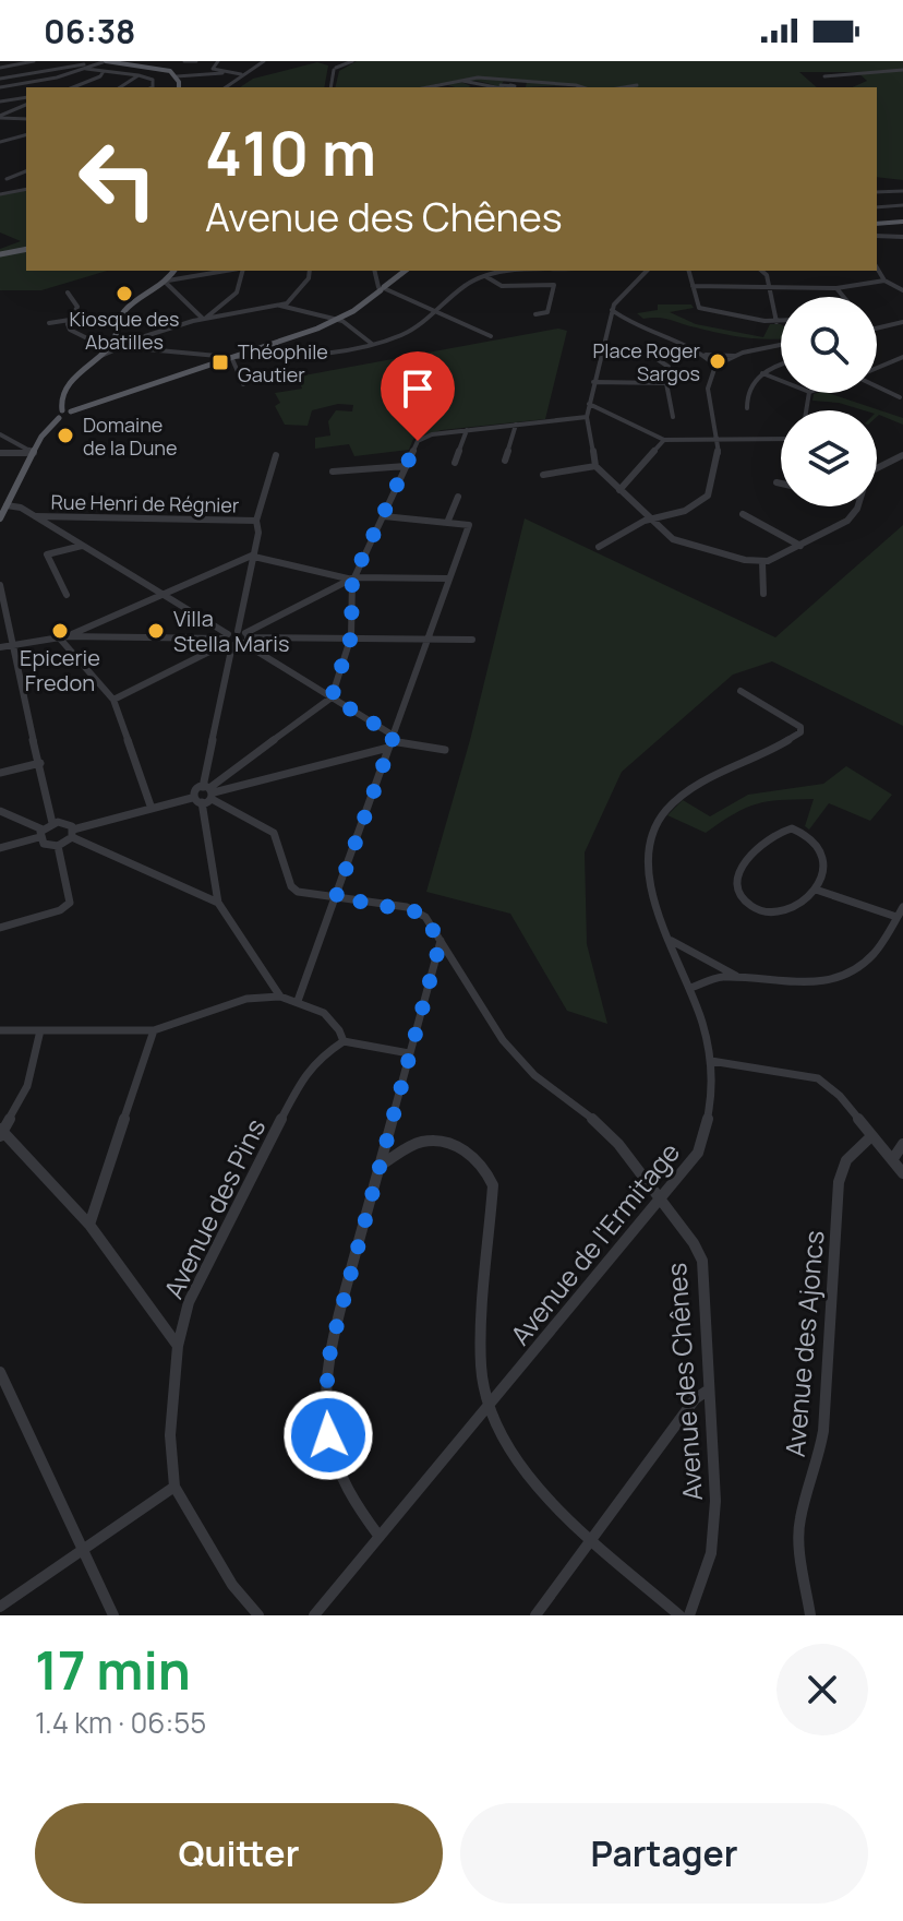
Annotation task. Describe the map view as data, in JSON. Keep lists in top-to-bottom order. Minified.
{"streets":{"street":["Rue Henri de Régnier","Avenue des Pins","Avenue de l'Ermitage","Avenue des Ajoncs","Avenue des Chênes"]},"crossings":[["Avenue de l'Ermitage","Avenue des Chênes"]],"places":{"other":["Kiosque des Abatilles","Place Roger Sargos","Domaine de la Dune","Epicerie Fredon","Villa Stella Maris"],"transit":["Théophile Gautier"]},"page":{"status":"06:38","turn":["410 m","Avenue des Chênes"],"heading":["17 min","1.4 km · 06:55"],"buttons":["Quitter","Partager"]}}
